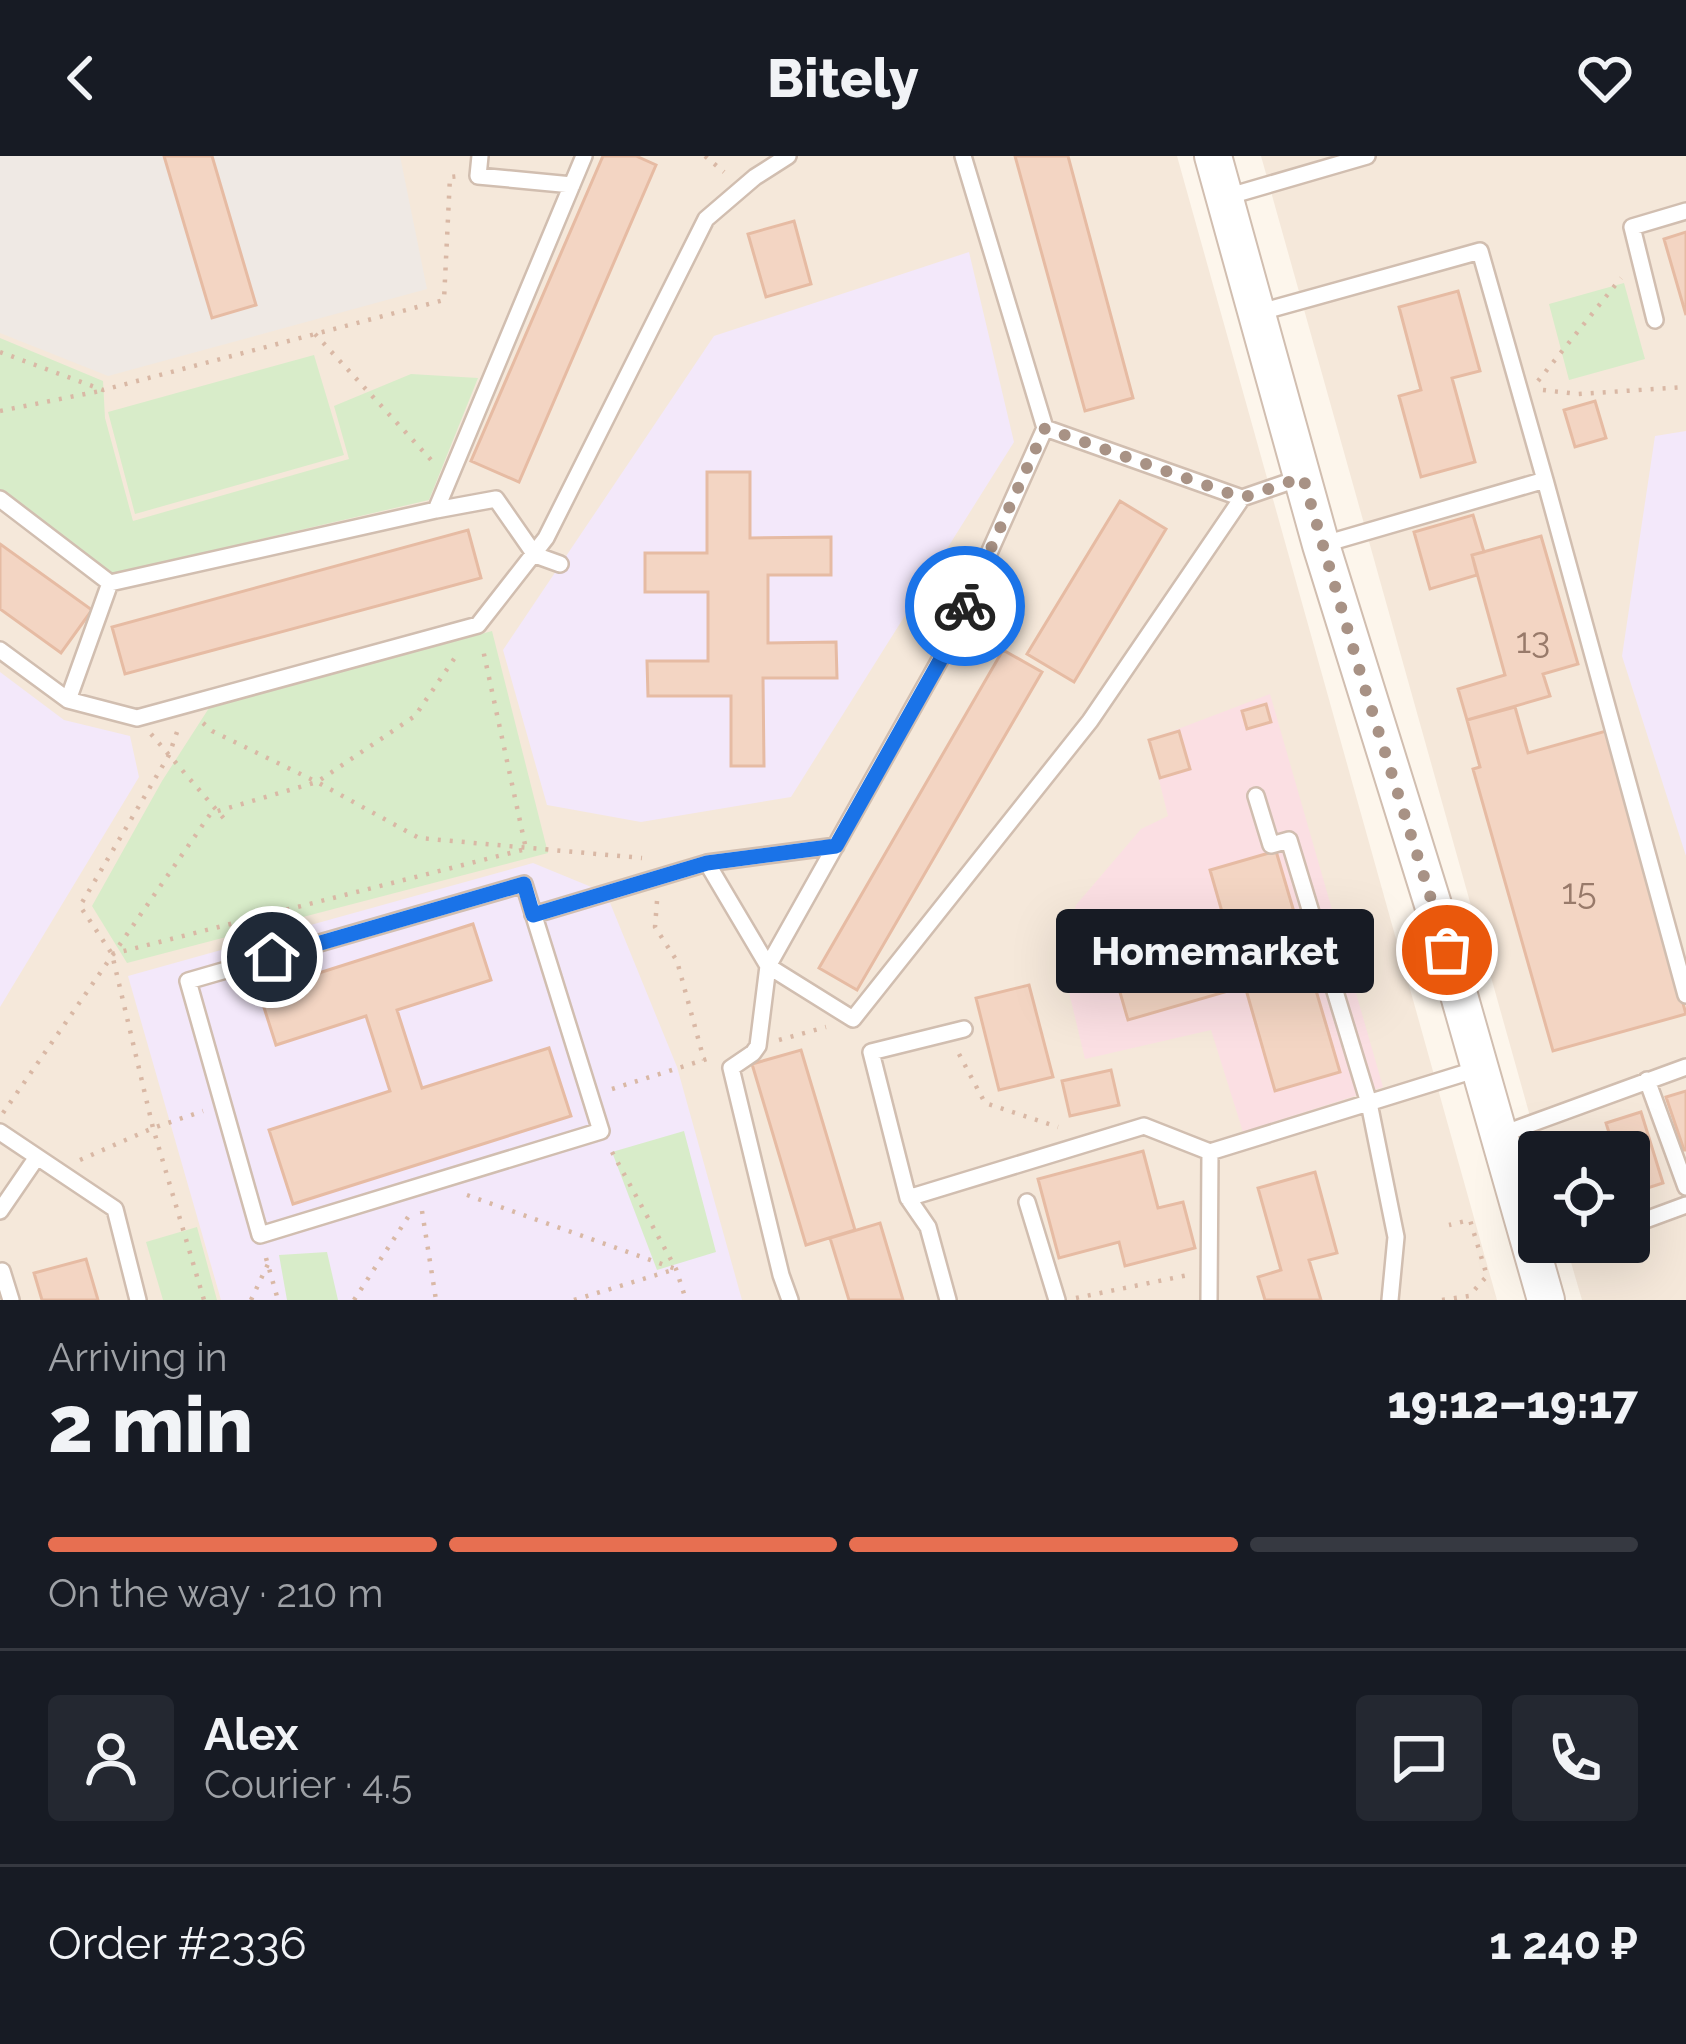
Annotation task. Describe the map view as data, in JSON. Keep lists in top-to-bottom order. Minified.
{"places":["Homemarket"],"house_numbers":["13","15"],"page":{"header":"Bitely","bubble":"Homemarket","heading":["2 min","Arriving in","19:12–19:17"],"panel":["Alex","Courier · 4.5","Order #2336","1 240 ₽"],"bar":"On the way · 210 m"}}
